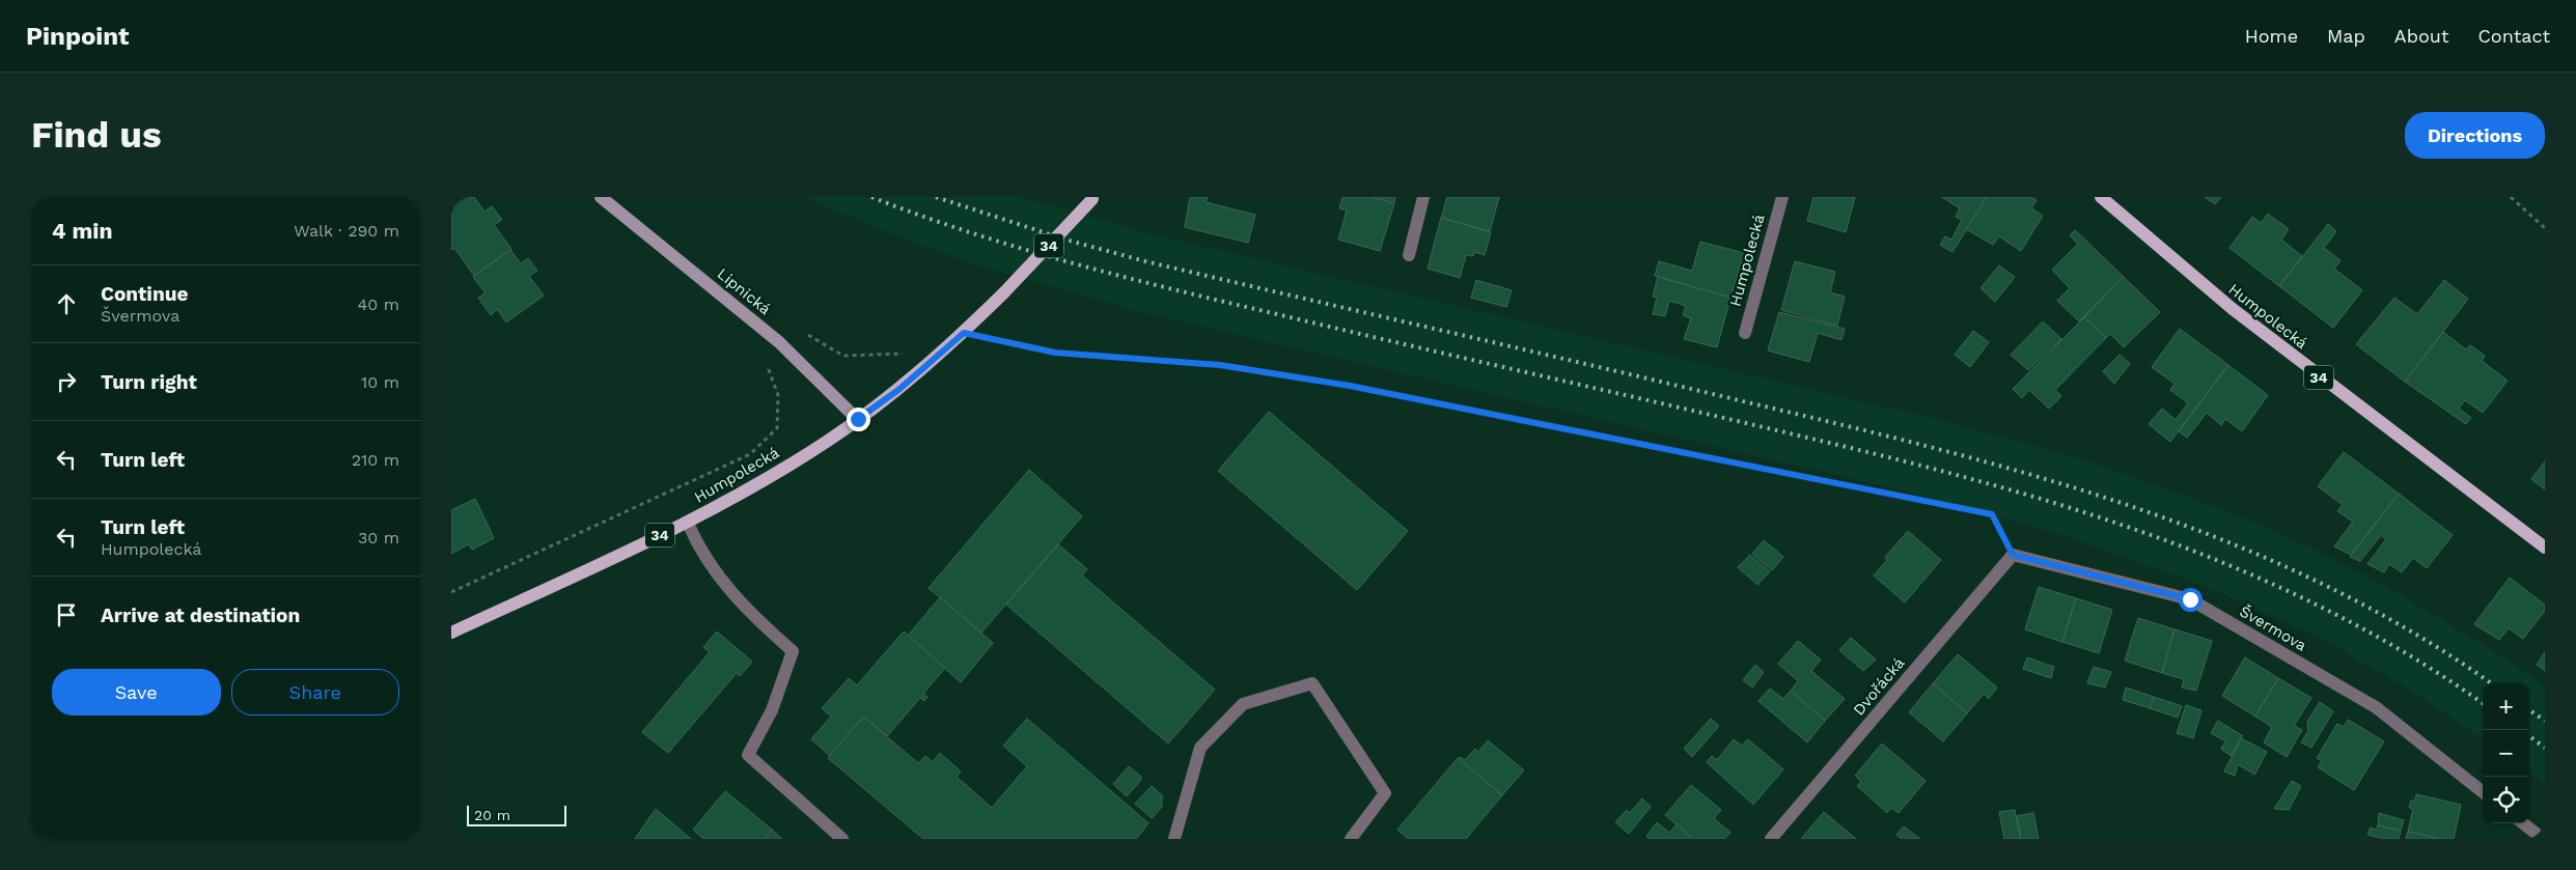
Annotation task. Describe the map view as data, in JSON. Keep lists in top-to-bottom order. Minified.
{"streets":{"main road":["34","Humpolecká"],"street":["Lipnická","Švermova","Dvořácká"]},"crossings":[["Humpolecká","Lipnická"],["Švermova","Dvořácká"]],"scale_bar":"20 m","page":{"header":"Pinpoint","nav":["Home","Map","About","Contact"],"buttons":["Directions",["Save","Share"]],"title":"Find us","heading":["4 min","Walk · 290 m"],"list":[["Continue","Švermova","40 m"],["Turn right","10 m"],["Turn left","210 m"],["Turn left","Humpolecká","30 m"],"Arrive at destination"],"map_buttons":["+","−"],"scale":"20 m"}}
